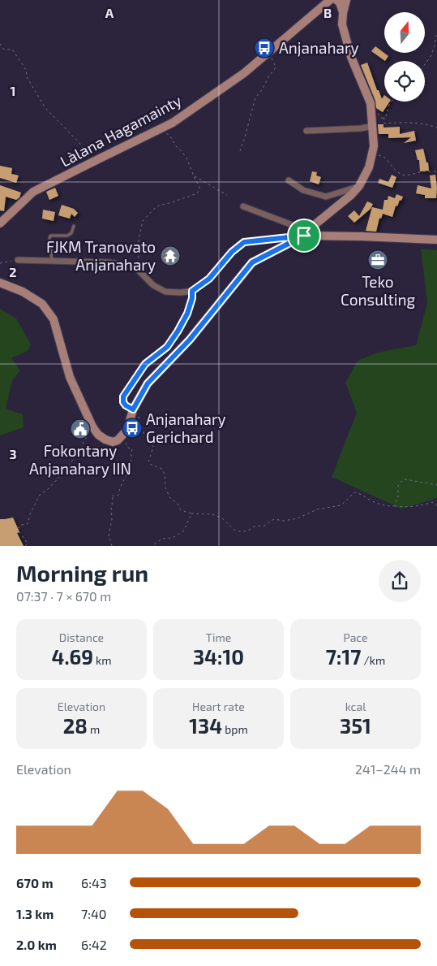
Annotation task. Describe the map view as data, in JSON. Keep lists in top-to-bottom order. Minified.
{"streets":{"main road":["Làlana Hagamainty"]},"places":{"bus stop":["Anjanahary","Anjanahary Gerichard"],"temple":["FJKM Tranovato Anjanahary"],"office":["Teko Consulting"],"public building":["Fokontany Anjanahary IIN"]},"north":"top","page":{"heading":["Morning run","07:37 · 7 × 670 m"],"stats":[["Distance","4.69 km"],["Time","34:10"],["Pace","7:17 /km"],["Elevation","28 m"],["Heart rate","134 bpm"],["kcal","351"]],"chart":["Elevation","241–244 m"],"list":[{"name":"670 m","note":"6:43"},{"name":"1.3 km","note":"7:40"},{"name":"2.0 km","note":"6:42"}]},"grid":{"columns":["A","B"],"rows":["1","2","3"]}}
